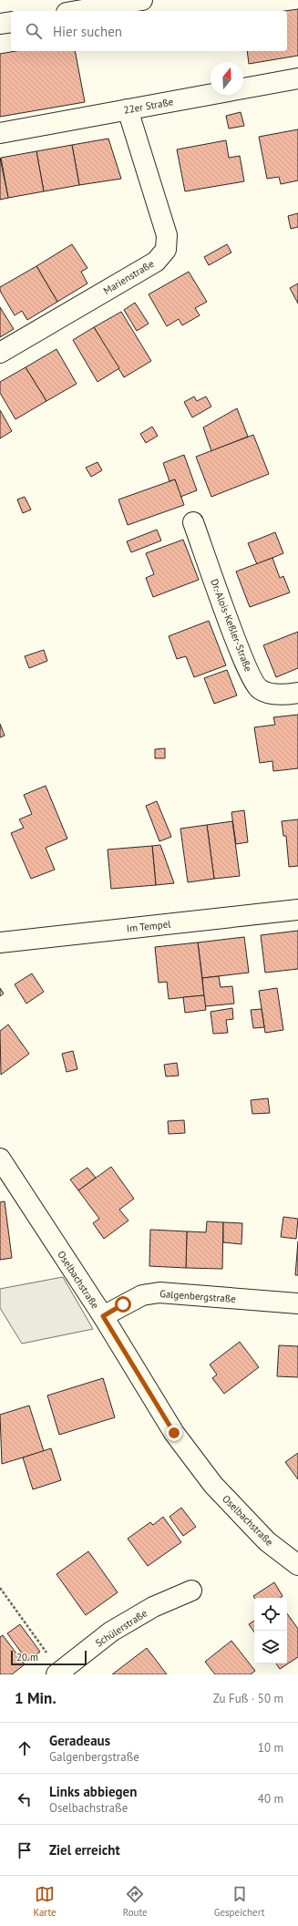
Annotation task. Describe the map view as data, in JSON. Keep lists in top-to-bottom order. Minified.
{"streets":{"street":["22er Straße","Marienstraße","Dr.-Alois-Keßler-Straße","Im Tempel","Oselbachstraße","Galgenbergstraße","Schülerstraße"]},"crossings":[["22er Straße","Marienstraße"],["Oselbachstraße","Galgenbergstraße"]],"scale_bar":"20 m","north":"top","page":{"search":"Hier suchen","scale":"20 m","heading":["1 Min.","Zu Fuß · 50 m"],"list":[["Geradeaus","Galgenbergstraße","10 m"],["Links abbiegen","Oselbachstraße","40 m"],"Ziel erreicht"],"nav":["Karte","Route","Gespeichert"]}}
